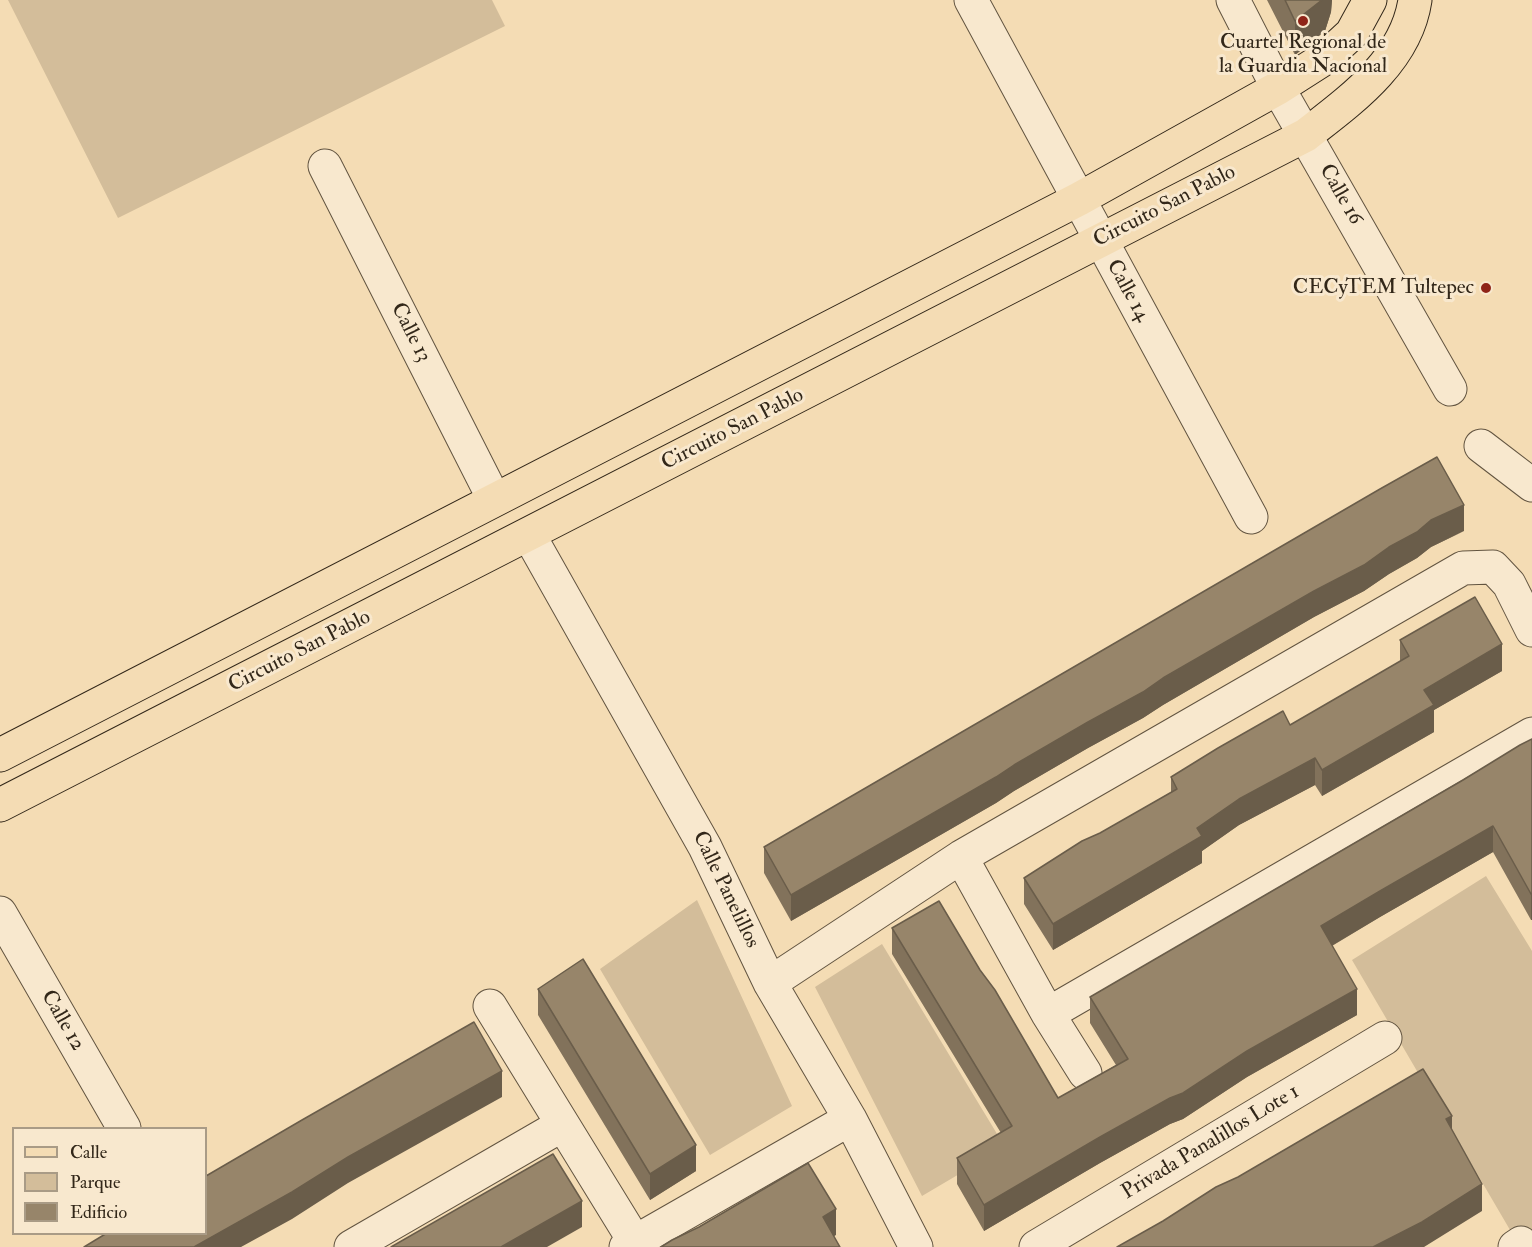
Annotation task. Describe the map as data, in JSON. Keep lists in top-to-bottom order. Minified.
{"streets":{"main road":["Circuito San Pablo"],"street":["Calle 16","Calle 14","Calle 13","Calle Panelillos","Calle 12","Privada Panalillos Lote 1"]},"crossings":[["Calle 16","Circuito San Pablo"],["Circuito San Pablo","Calle 14"],["Circuito San Pablo","Calle Panelillos"]],"places":["Cuartel Regional de la Guardia Nacional","CECyTEM Tultepec"],"legend":["Calle","Parque","Edificio"]}
